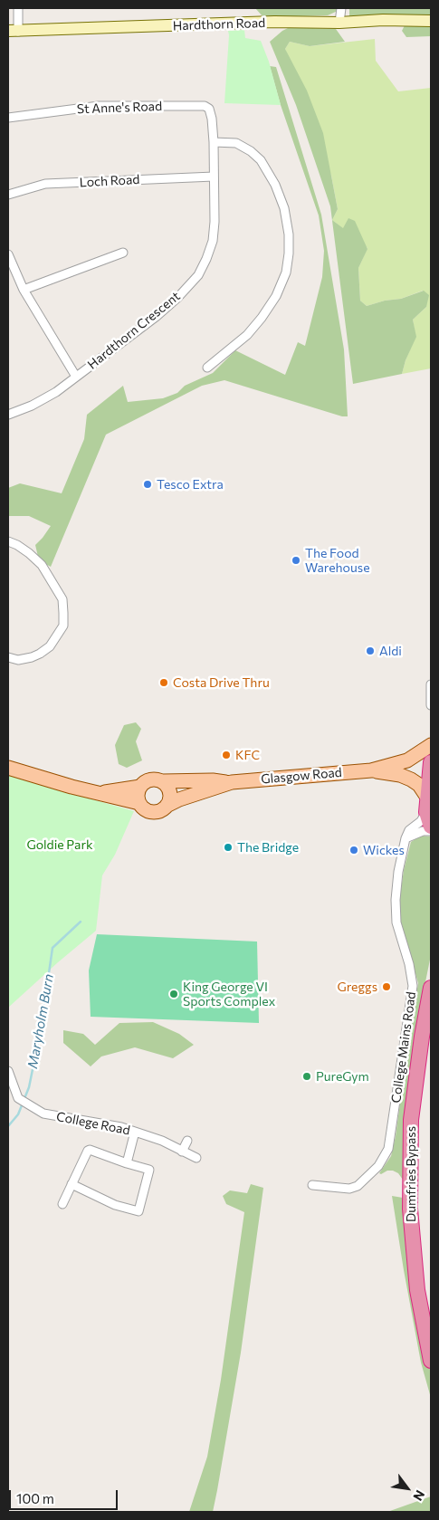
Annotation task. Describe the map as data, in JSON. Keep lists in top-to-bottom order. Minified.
{"streets":{"highway":["Dumfries Bypass"],"main road":["Glasgow Road"],"street":["Hardthorn Road","St Anne's Road","Loch Road","Hardthorn Crescent","College Mains Road","College Road"]},"crossings":[["St Anne's Road","Hardthorn Crescent"],["Loch Road","Hardthorn Crescent"]],"water":["Maryholm Burn"],"parks":["Goldie Park"],"places":["Tesco Extra","The Food Warehouse","Aldi","Costa Drive Thru","KFC","The Bridge","Wickes","Greggs","King George VI Sports Complex","PureGym"],"scale_bar":"100 m","north":"bottom right"}
